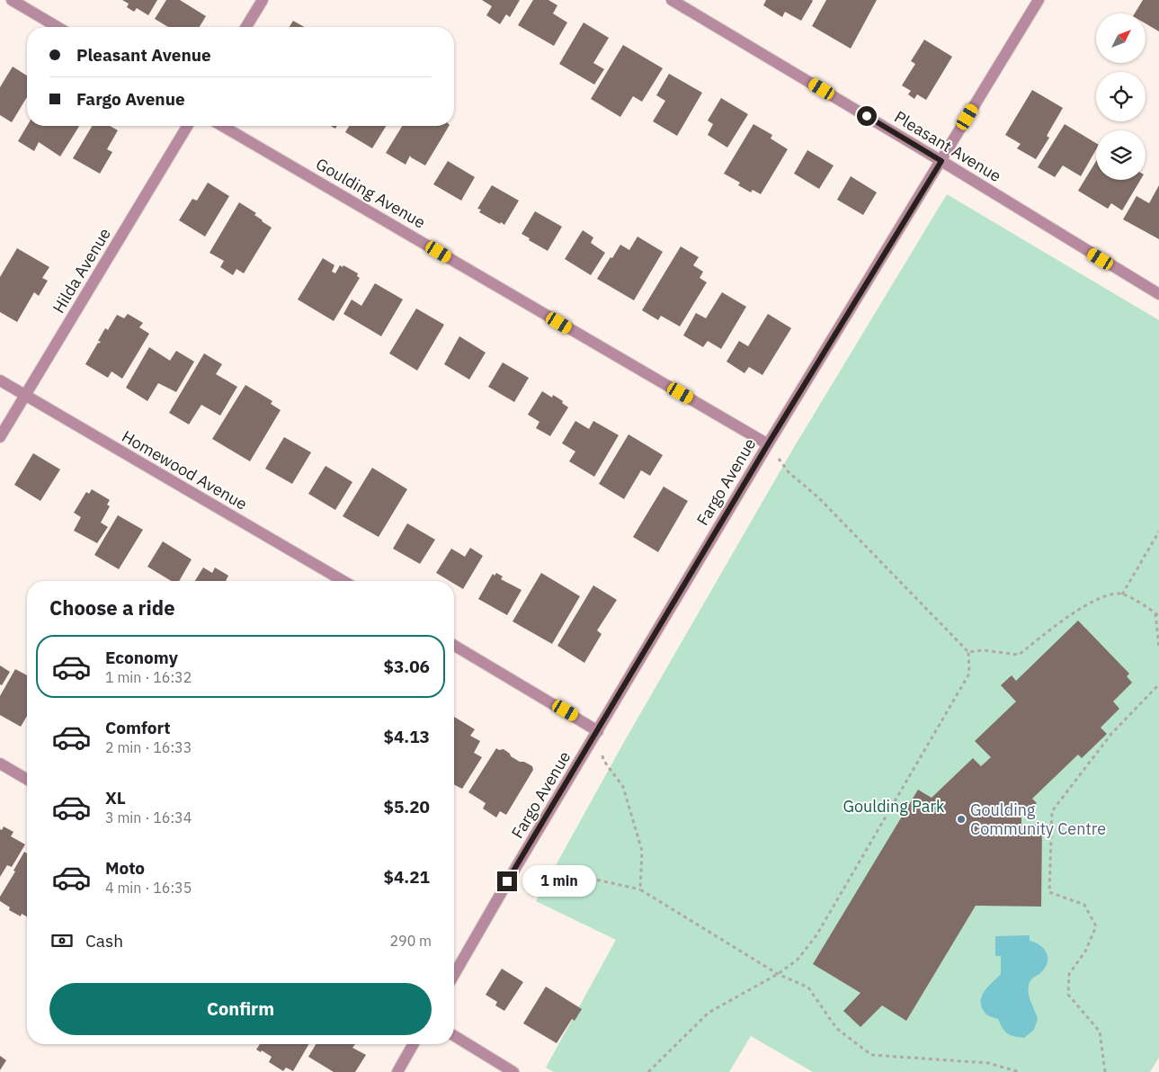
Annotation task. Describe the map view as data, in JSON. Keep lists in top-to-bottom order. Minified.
{"streets":{"street":["Pleasant Avenue","Goulding Avenue","Hilda Avenue","Homewood Avenue","Fargo Avenue"]},"crossings":[["Pleasant Avenue","Fargo Avenue"],["Goulding Avenue","Fargo Avenue"],["Hilda Avenue","Homewood Avenue"]],"parks":["Goulding Park"],"places":["Goulding Community Centre"],"north":"top right","page":{"banner":["Pleasant Avenue","Fargo Avenue"],"heading":"Choose a ride","list":[{"name":"Economy","note":"1 min · 16:32","value":"$3.06"},{"name":"Comfort","note":"2 min · 16:33","value":"$4.13"},{"name":"XL","note":"3 min · 16:34","value":"$5.20"},{"name":"Moto","note":"4 min · 16:35","value":"$4.21"}],"bubble":"1 min","pay":["Cash","290 m"],"buttons":"Confirm"}}
